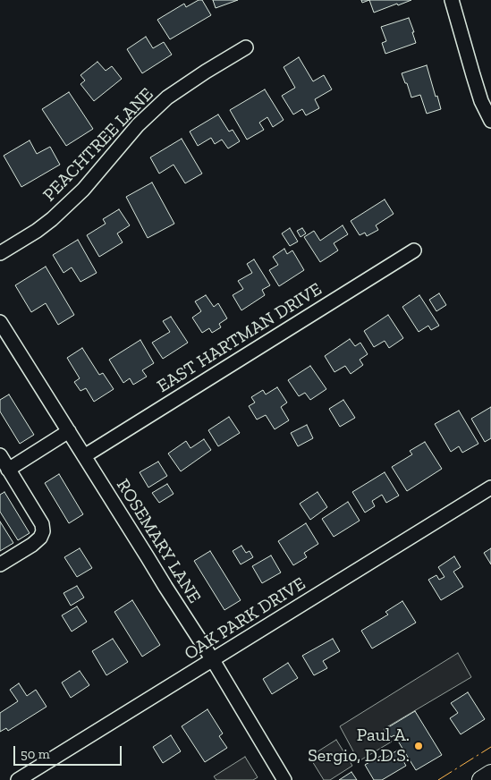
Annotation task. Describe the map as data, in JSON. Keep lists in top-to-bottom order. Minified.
{"streets":{"street":["PEACHTREE LANE","EAST HARTMAN DRIVE","ROSEMARY LANE","OAK PARK DRIVE"]},"crossings":[["EAST HARTMAN DRIVE","ROSEMARY LANE"],["ROSEMARY LANE","OAK PARK DRIVE"]],"places":["Paul A. Sergio, D.D.S."],"scale_bar":"50 m"}
